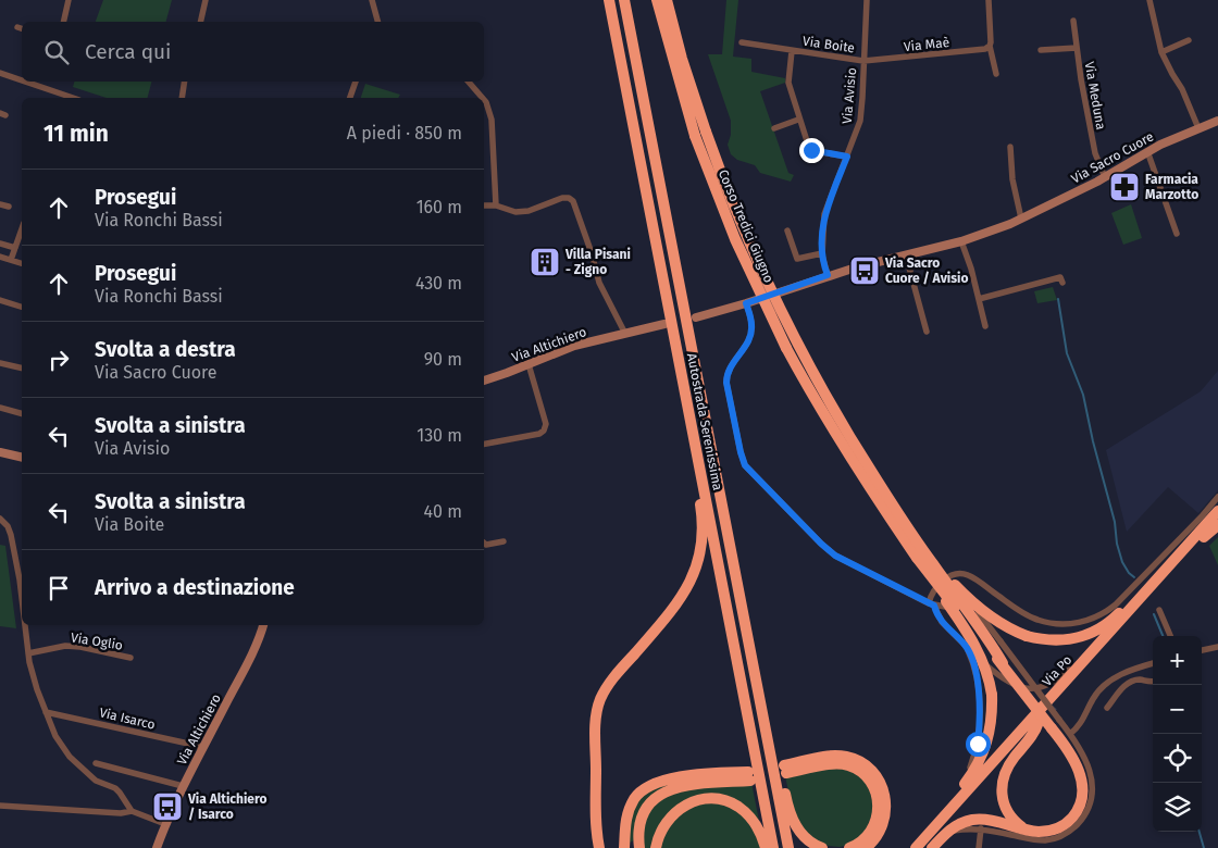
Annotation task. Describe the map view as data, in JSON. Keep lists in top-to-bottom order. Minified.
{"streets":{"highway":["Corso Tredici Giugno","Autostrada Serenissima","Via Po"],"street":["Via Boite","Via Maè","Via Avisio","Via Meduna","Via Sacro Cuore","Via Altichiero","Via Oglio","Via Isarco"]},"crossings":[["Via Boite","Via Maè"],["Via Boite","Via Avisio"],["Via Maè","Via Avisio"],["Via Avisio","Via Sacro Cuore"],["Via Meduna","Via Sacro Cuore"],["Via Altichiero","Via Isarco"]],"places":{"pharmacy":["Farmacia Marzotto"],"building":["Villa Pisani - Zigno"],"bus stop":["Via Sacro Cuore / Avisio","Via Altichiero / Isarco"]},"page":{"search":"Cerca qui","heading":["11 min","A piedi · 850 m"],"list":[["Prosegui","Via Ronchi Bassi","160 m"],["Prosegui","Via Ronchi Bassi","430 m"],["Svolta a destra","Via Sacro Cuore","90 m"],["Svolta a sinistra","Via Avisio","130 m"],["Svolta a sinistra","Via Boite","40 m"],"Arrivo a destinazione"],"map_buttons":["+","−"]}}
